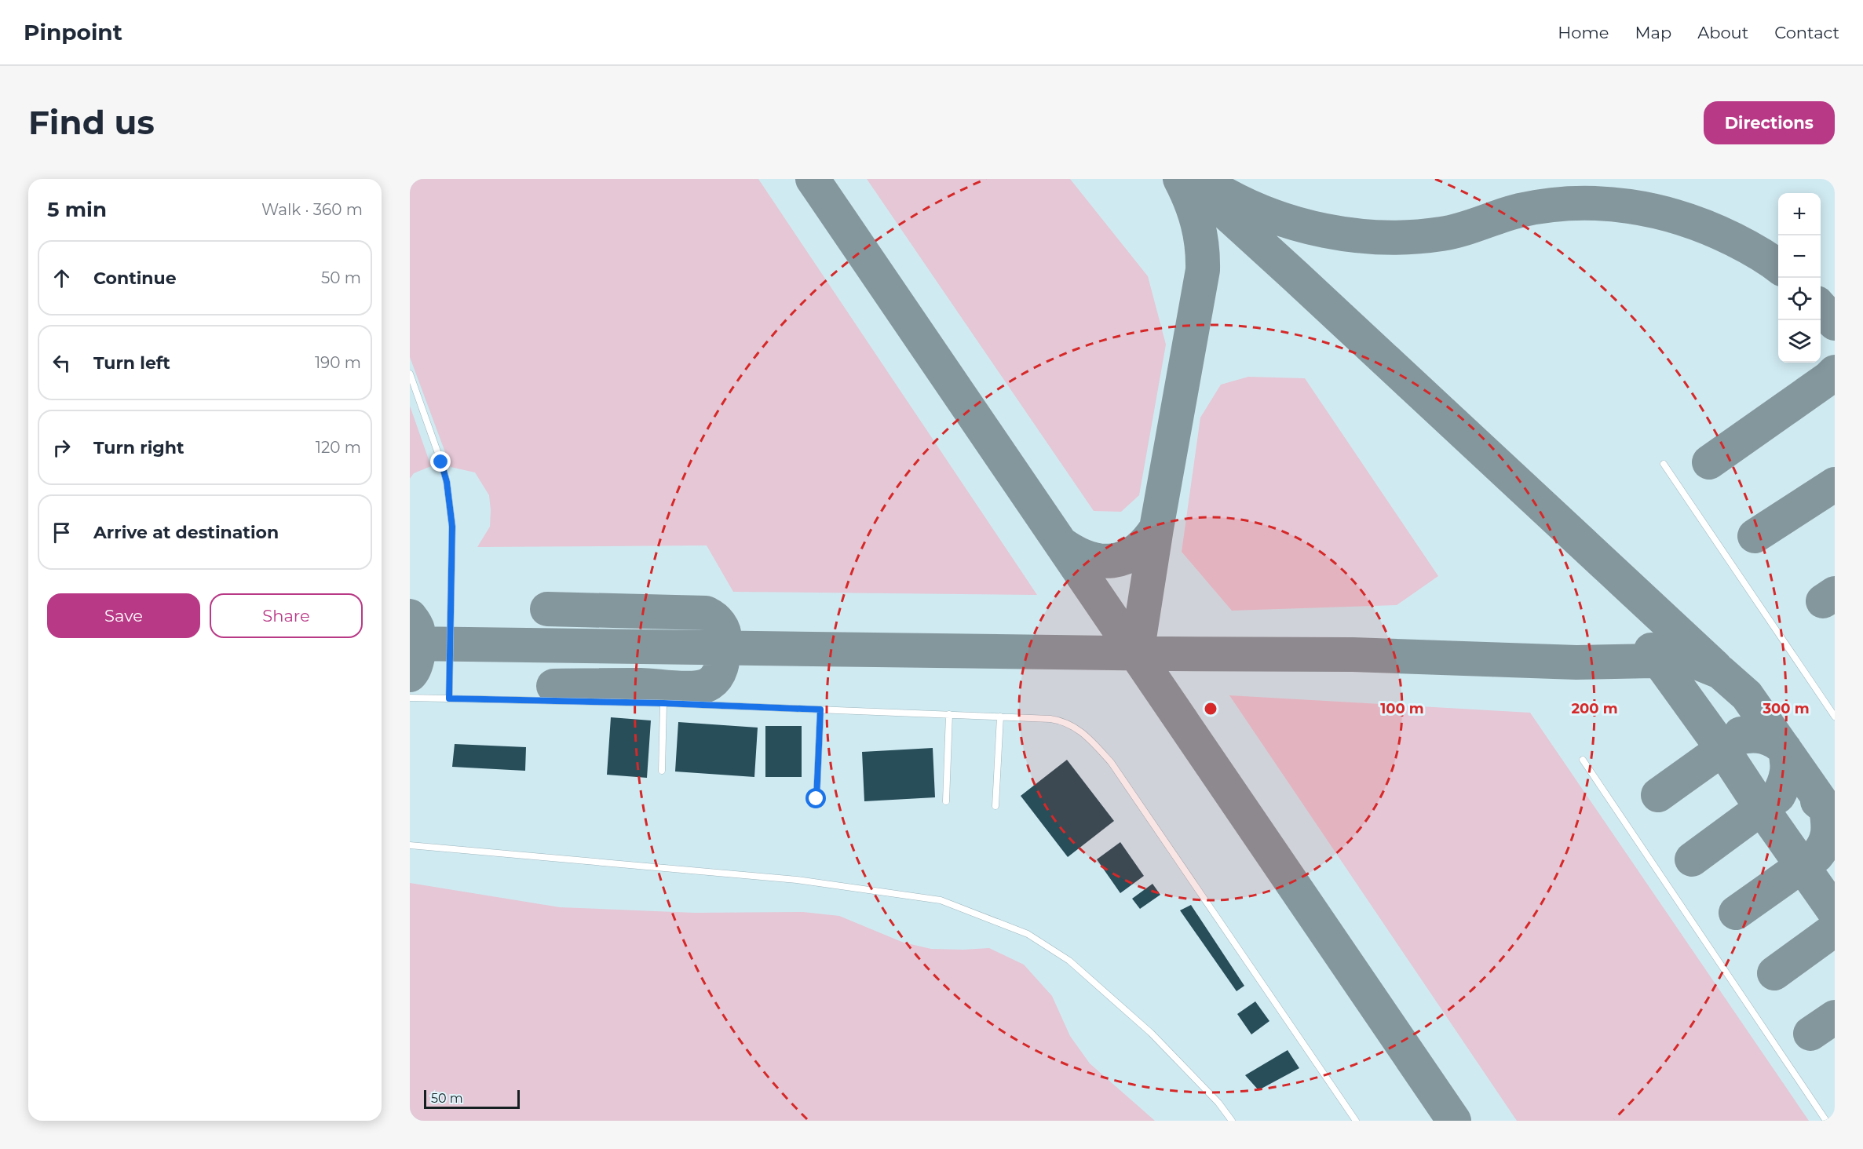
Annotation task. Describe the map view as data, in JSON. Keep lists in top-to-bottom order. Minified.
{"scale_bar":"50 m","page":{"header":"Pinpoint","nav":["Home","Map","About","Contact"],"buttons":["Directions",["Save","Share"]],"title":"Find us","heading":["5 min","Walk · 360 m"],"map_buttons":["+","−"],"list":[["Continue","50 m"],["Turn left","190 m"],["Turn right","120 m"],"Arrive at destination"],"scale":"50 m"},"rings":["100 m","200 m","300 m"]}
